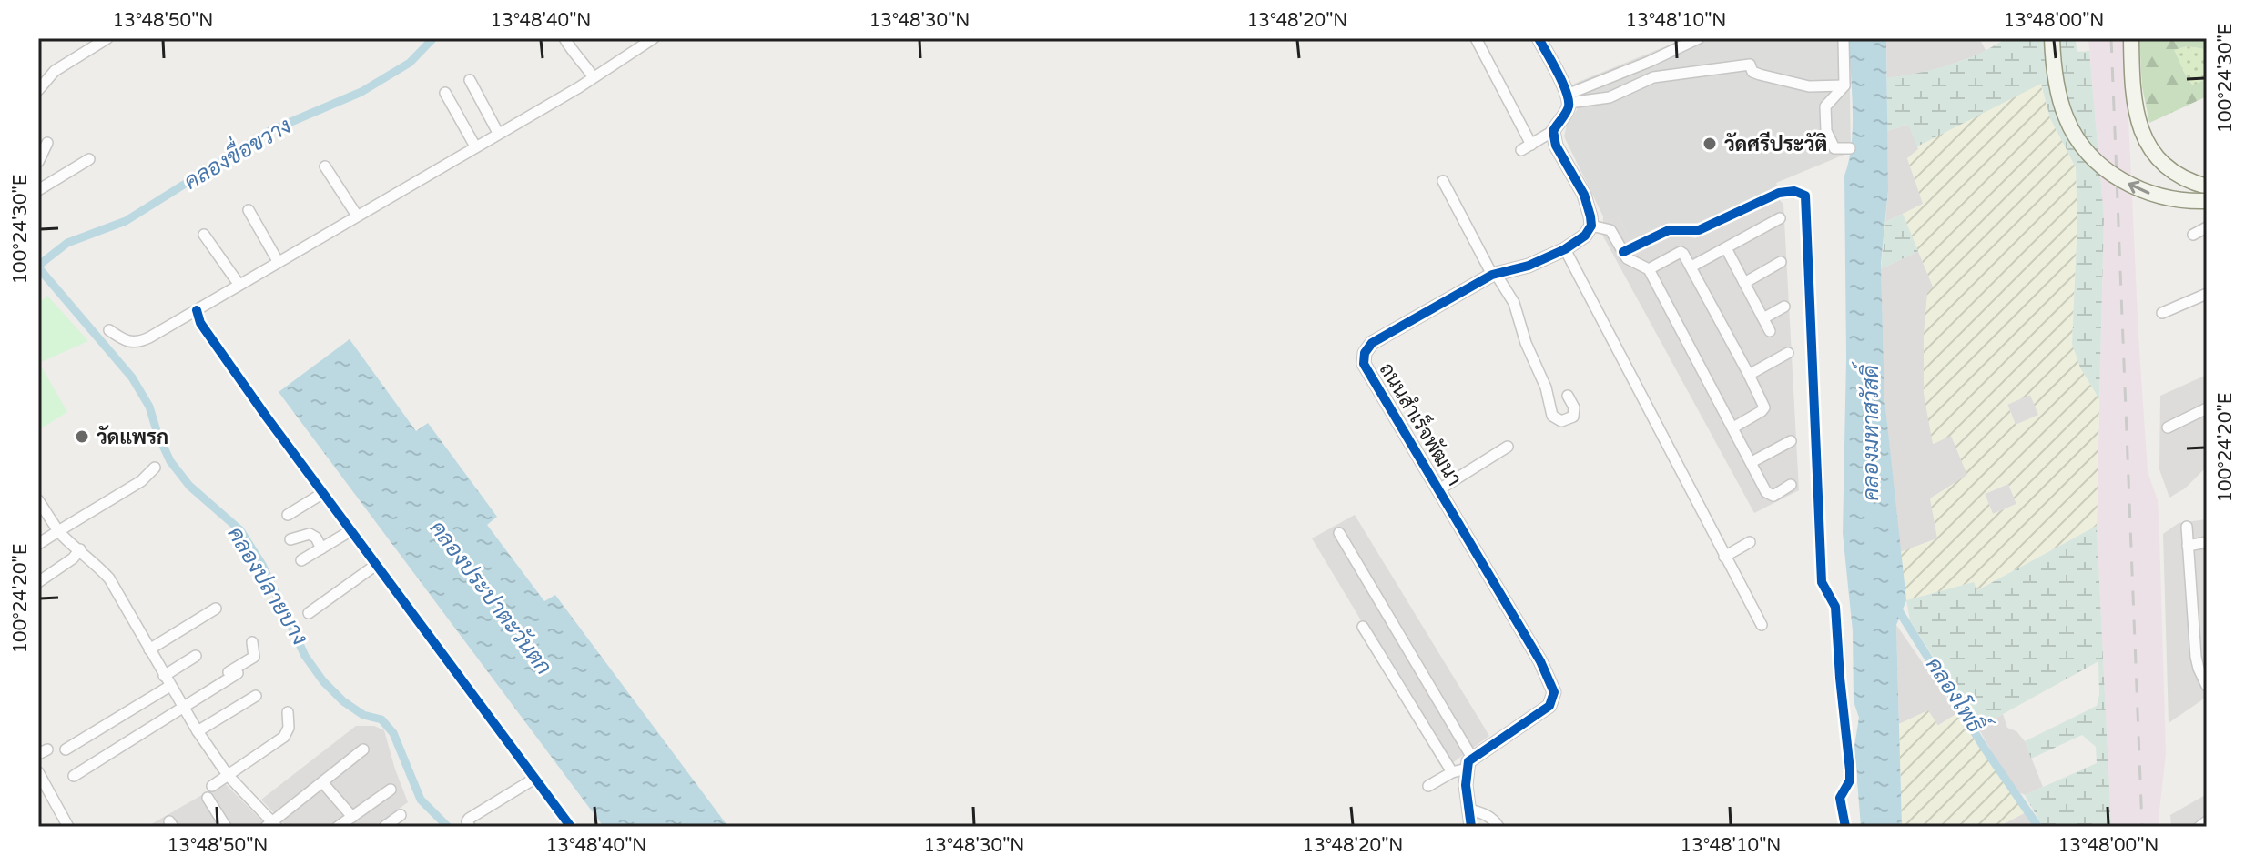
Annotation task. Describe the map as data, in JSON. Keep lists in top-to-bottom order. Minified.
{"streets":{"street":["ถนนสำเร็จพัฒนา"]},"water":["คลองขื่อขวาง","คลองมหาสวัสดิ์","คลองปลายบาง","คลองประปาตะวันตก","คลองโพธิ์"],"places":["วัดศรีประวัติ","วัดแพรก"],"coordinates":["13°48'50\"N","13°48'40\"N","13°48'30\"N","13°48'20\"N","13°48'10\"N","13°48'00\"N","100°24'30\"E","100°24'20\"E"]}
